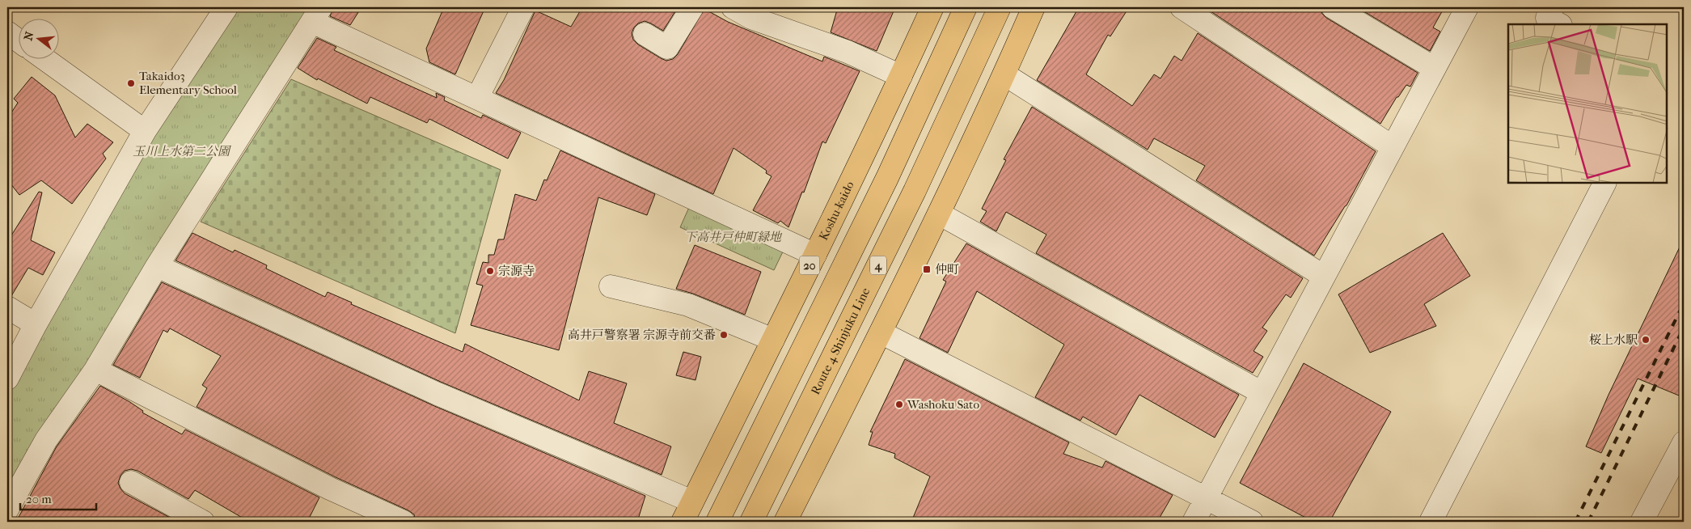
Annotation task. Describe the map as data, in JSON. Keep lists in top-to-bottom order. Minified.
{"streets":{"highway":["Koshu-kaido","20","4","Route 4 Shinjuku Line"]},"parks":["玉川上水第二公園","下高井戸仲町緑地"],"places":{"other":["Takaido3 Elementary School","宗源寺","高井戸警察署 宗源寺前交番","桜上水駅","Washoku Sato"],"transit":["仲町"]},"scale_bar":"20 m","north":"left"}
